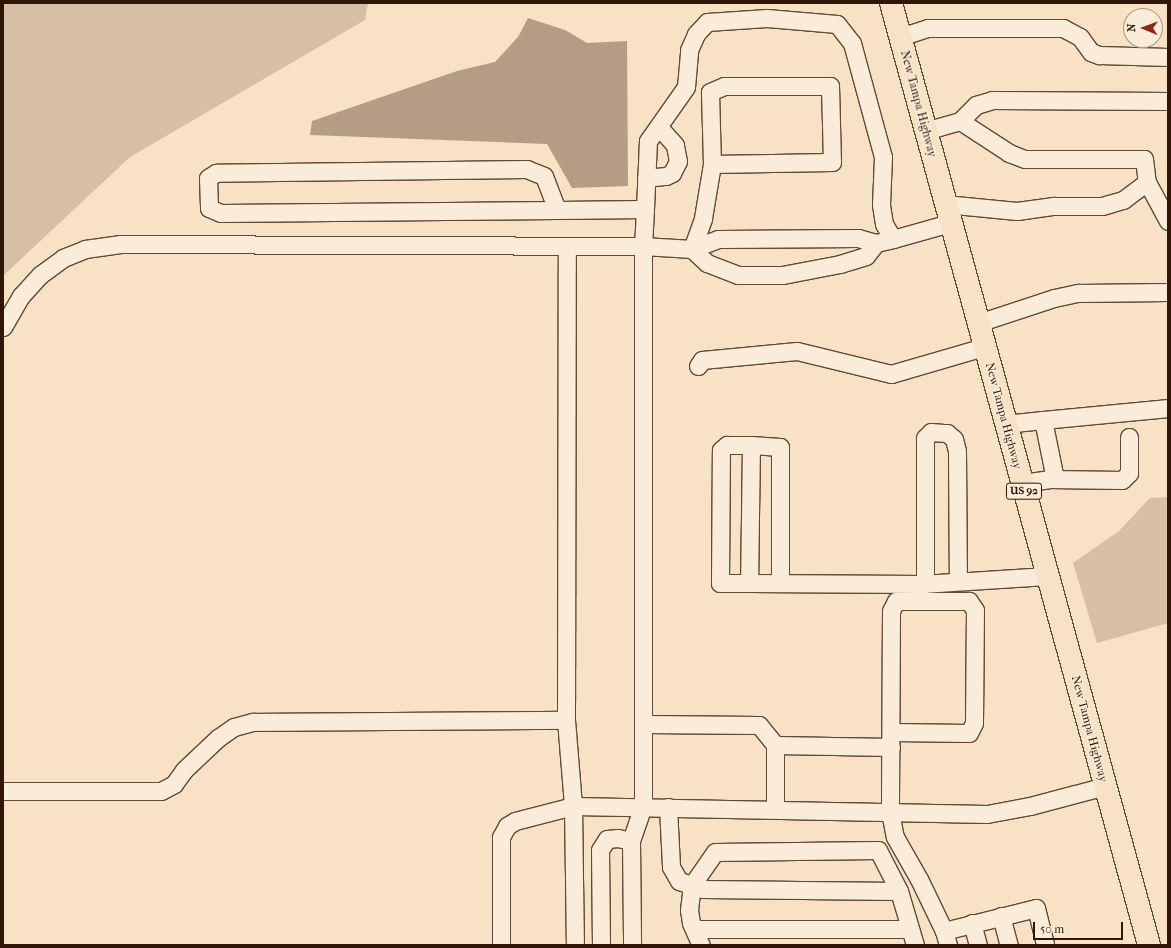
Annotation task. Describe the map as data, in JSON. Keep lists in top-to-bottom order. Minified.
{"streets":{"main road":["New Tampa Highway","US 92"]},"scale_bar":"50 m","north":"left"}
